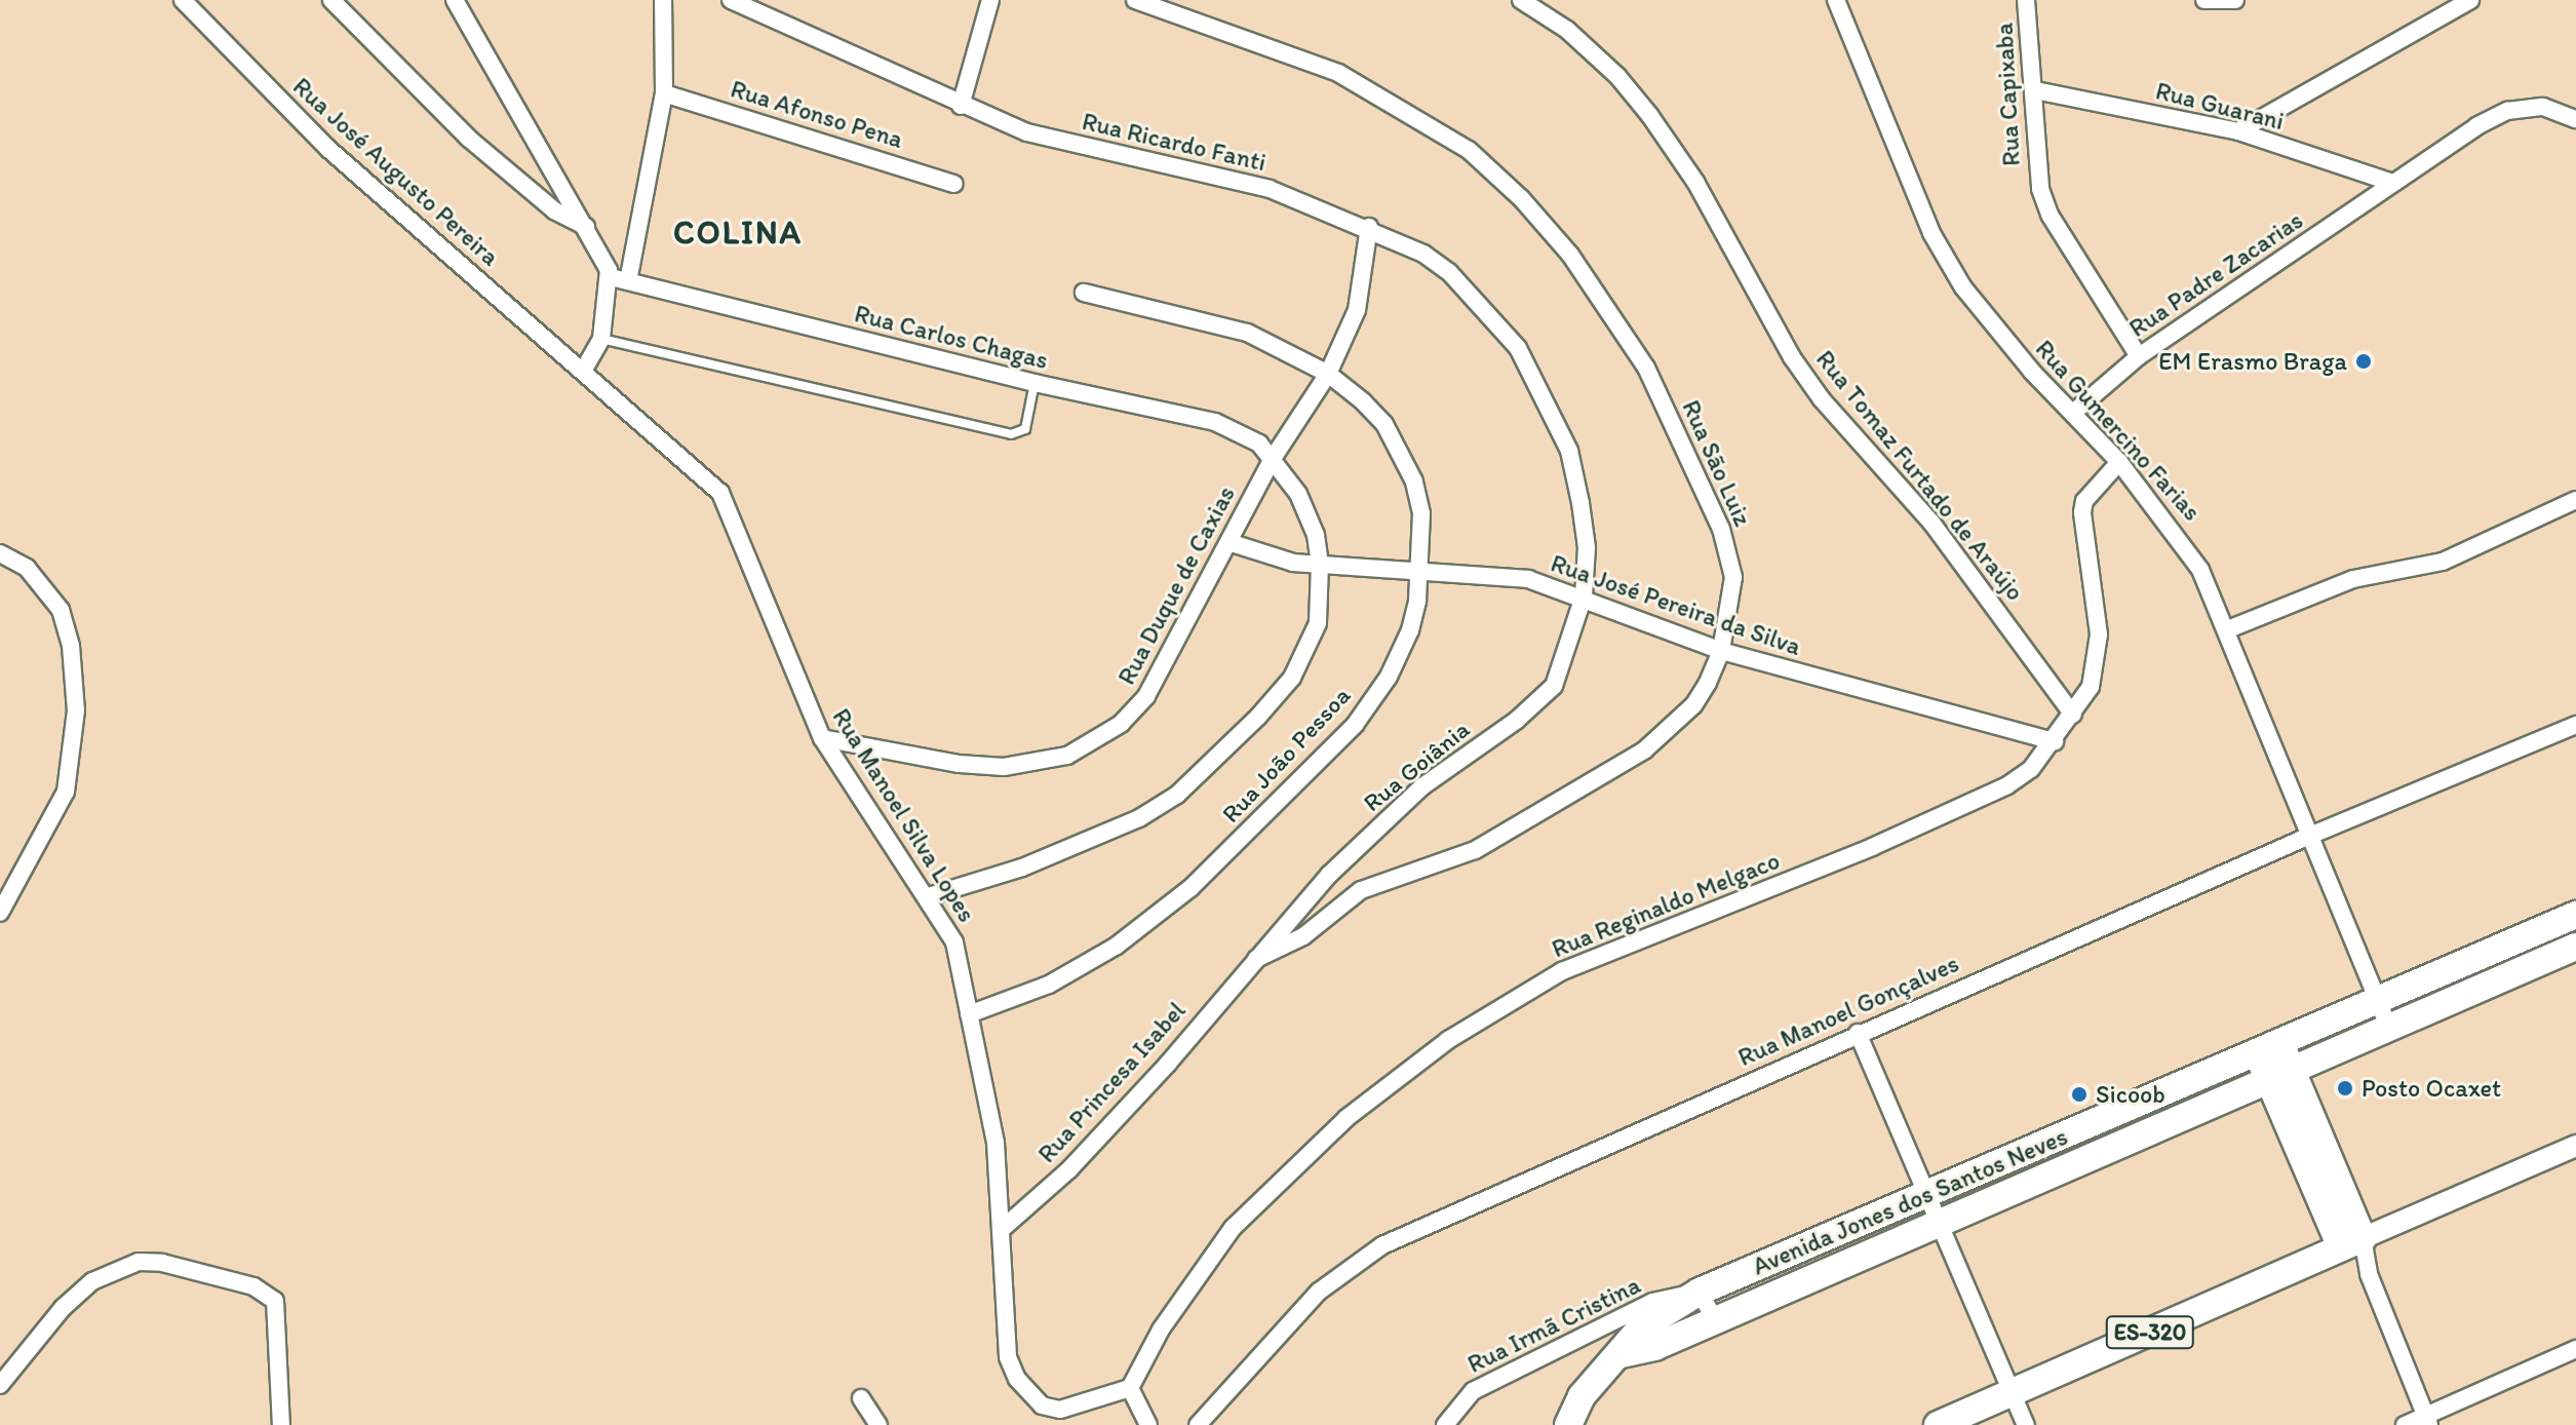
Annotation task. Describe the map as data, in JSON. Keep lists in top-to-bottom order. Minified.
{"streets":{"main road":["Avenida Jones dos Santos Neves","ES-320"],"street":["Rua Capixaba","Rua Guarani","Rua Afonso Pena","Rua Ricardo Fanti","Rua José Augusto Pereira","Rua Padre Zacarias","Rua Carlos Chagas","Rua Gumercino Farias","Rua São Luiz","Rua Tomaz Furtado de Araújo","Rua Duque de Caxias","Rua José Pereira da Silva","Rua João Pessoa","Rua Goiânia","Rua Manoel Silva Lopes","Rua Reginaldo Melgaco","Rua Manoel Gonçalves","Rua Princesa Isabel","Rua Irmã Cristina"]},"crossings":[["Rua Capixaba","Rua Guarani"],["Rua Capixaba","Rua Padre Zacarias"],["Rua Guarani","Rua Padre Zacarias"],["Rua Ricardo Fanti","Rua Duque de Caxias"],["Rua Ricardo Fanti","Rua José Pereira da Silva"],["Rua Ricardo Fanti","Rua Goiânia"],["Rua José Augusto Pereira","Rua Manoel Silva Lopes"],["Rua Padre Zacarias","Rua Gumercino Farias"],["Rua Carlos Chagas","Rua Duque de Caxias"],["Rua Gumercino Farias","Rua Reginaldo Melgaco"],["Rua Gumercino Farias","Rua Manoel Gonçalves"],["Rua Gumercino Farias","Avenida Jones dos Santos Neves"],["Rua São Luiz","Rua José Pereira da Silva"],["Rua São Luiz","Rua Goiânia"],["Rua São Luiz","Rua Princesa Isabel"],["Rua Tomaz Furtado de Araújo","Rua Reginaldo Melgaco"],["Rua Duque de Caxias","Rua José Pereira da Silva"],["Rua Duque de Caxias","Rua João Pessoa"],["Rua Duque de Caxias","Rua Manoel Silva Lopes"],["Rua José Pereira da Silva","Rua João Pessoa"],["Rua José Pereira da Silva","Rua Goiânia"],["Rua José Pereira da Silva","Rua Reginaldo Melgaco"],["Rua João Pessoa","Rua Manoel Silva Lopes"],["Rua Goiânia","Rua Princesa Isabel"],["Rua Manoel Silva Lopes","Rua Reginaldo Melgaco"],["Rua Manoel Silva Lopes","Rua Princesa Isabel"],["Avenida Jones dos Santos Neves","Rua Irmã Cristina"]],"districts":["COLINA"],"places":["EM Erasmo Braga","Posto Ocaxet","Sicoob"]}
